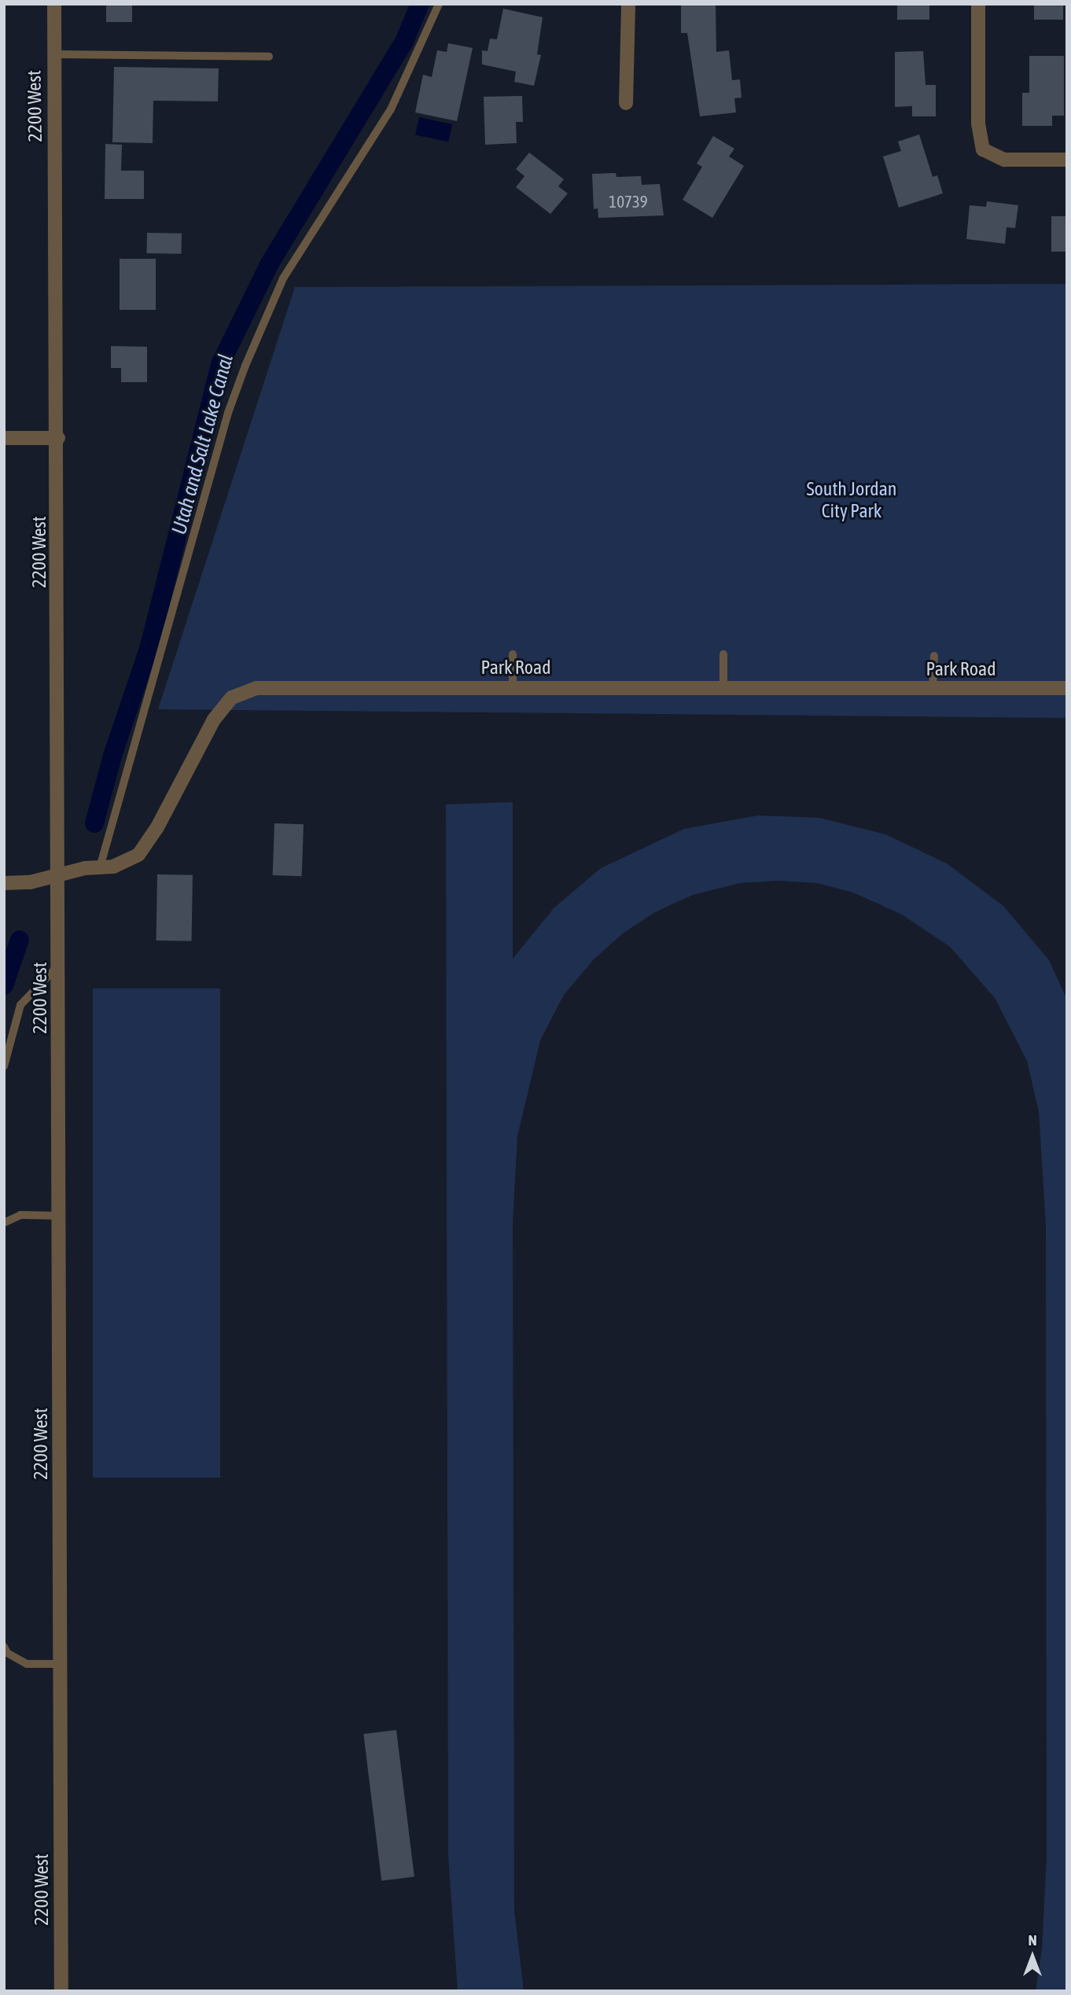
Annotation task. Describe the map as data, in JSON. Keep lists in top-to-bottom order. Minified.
{"streets":{"street":["2200 West","Park Road"]},"crossings":[["2200 West","Park Road"]],"water":["Utah and Salt Lake Canal"],"parks":["South Jordan City Park"],"house_numbers":["10739"],"north":"top"}
